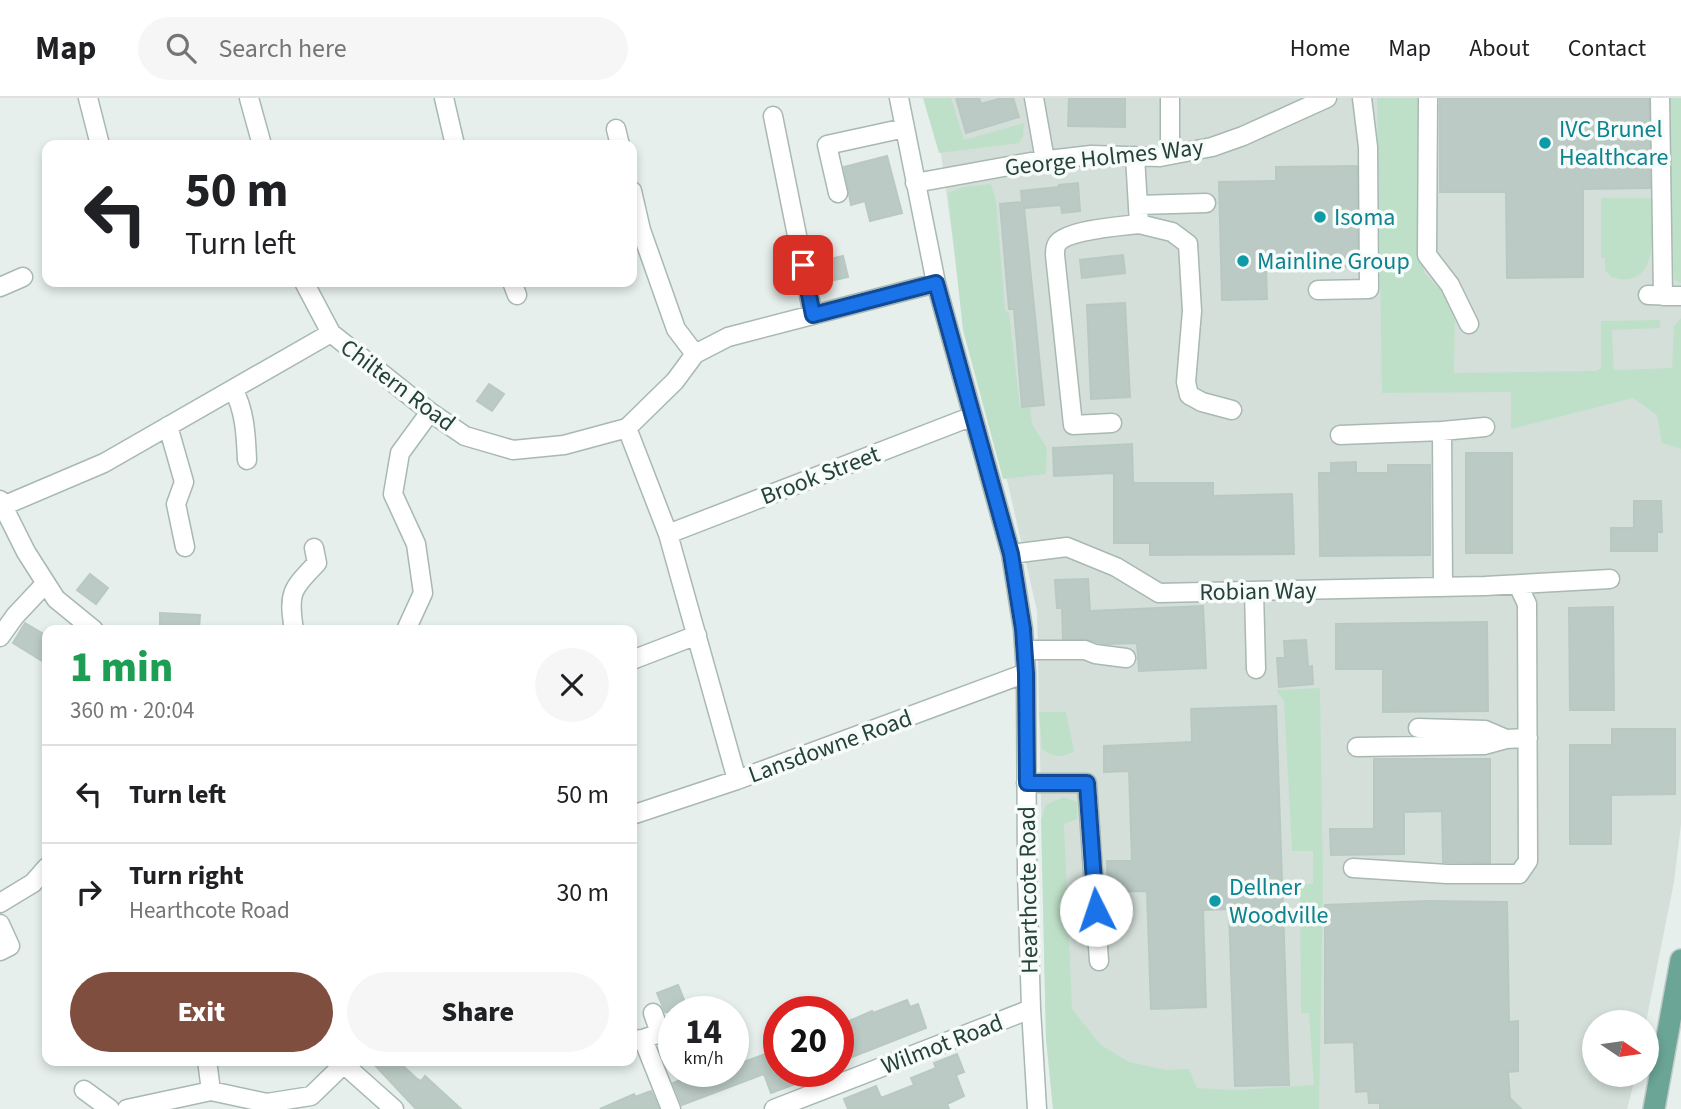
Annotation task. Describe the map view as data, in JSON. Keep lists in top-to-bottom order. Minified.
{"streets":{"street":["George Holmes Way","Chiltern Road","Brook Street","Robian Way","Lansdowne Road","Hearthcote Road","Wilmot Road"]},"crossings":[["George Holmes Way","Hearthcote Road"],["Chiltern Road","Hearthcote Road"],["Brook Street","Hearthcote Road"],["Robian Way","Hearthcote Road"],["Lansdowne Road","Hearthcote Road"],["Hearthcote Road","Wilmot Road"]],"places":["IVC Brunel Healthcare","Isoma","Mainline Group","Dellner Woodville"],"north":"right","page":{"header":"Map","search":"Search here","nav":["Home","Map","About","Contact"],"turn":["50 m","Turn left"],"heading":["1 min","360 m · 20:04"],"list":[{"name":"Turn left","value":"50 m"},{"name":"Turn right","note":"Hearthcote Road","value":"30 m"}],"buttons":["Exit","Share"],"speed":"14 km/h","limit":"20"}}
